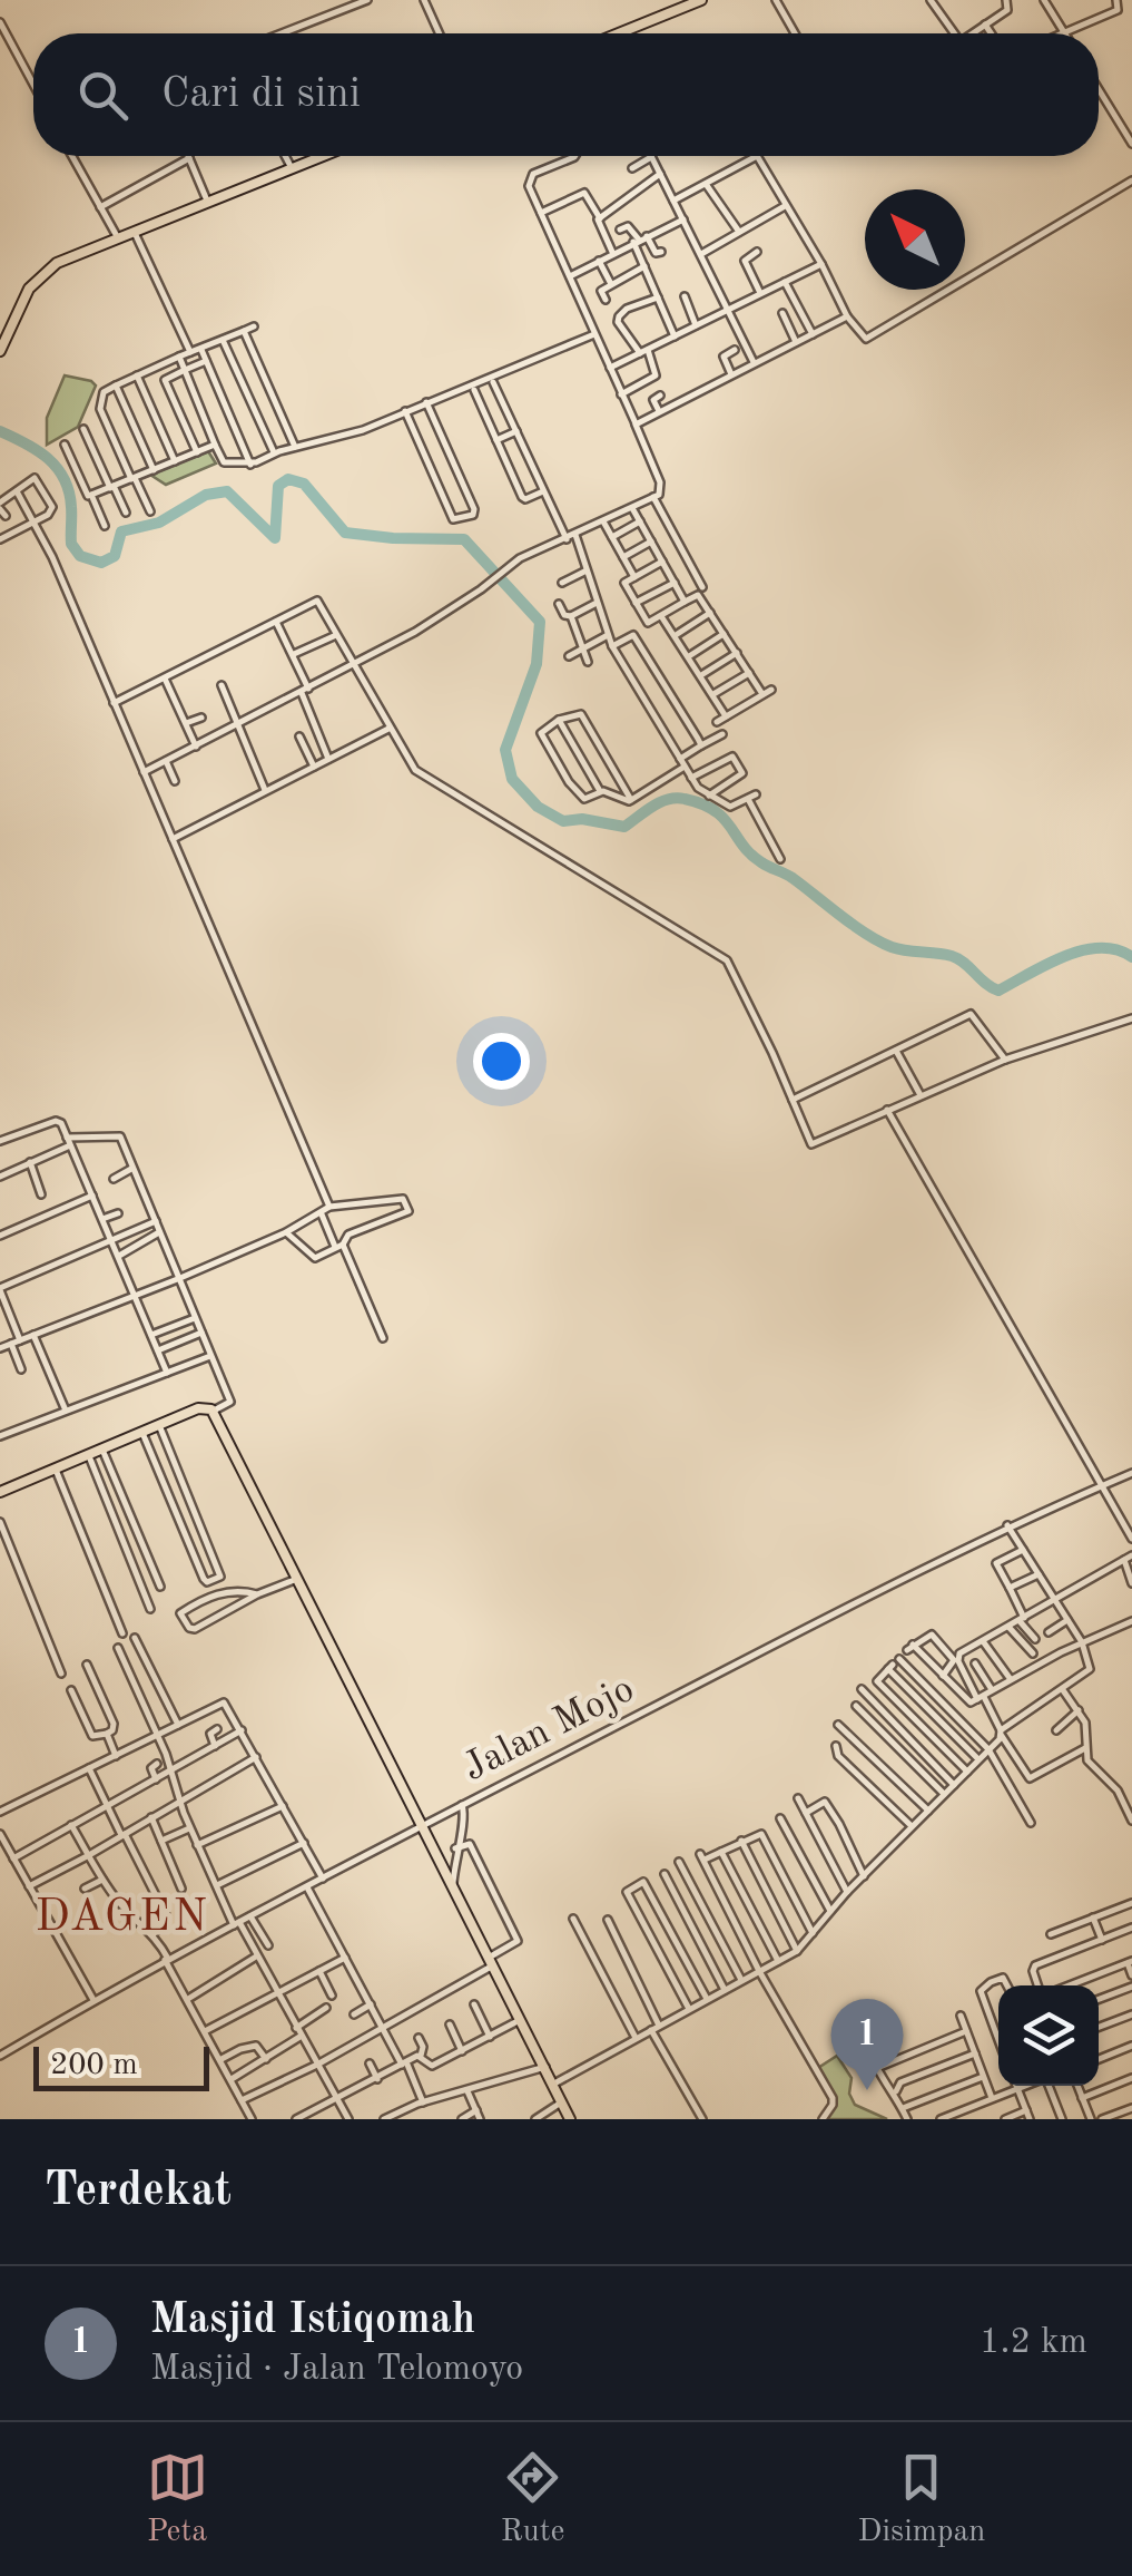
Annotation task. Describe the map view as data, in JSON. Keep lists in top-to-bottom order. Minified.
{"streets":{"street":["Jalan Mojo"]},"districts":["DAGEN"],"scale_bar":"200 m","north":"top left","page":{"search":"Cari di sini","pins":"1","scale":"200 m","heading":"Terdekat","list":[{"mark":"1","name":"Masjid Istiqomah","note":"Masjid · Jalan Telomoyo","value":"1.2 km"}],"nav":["Peta","Rute","Disimpan"]}}
